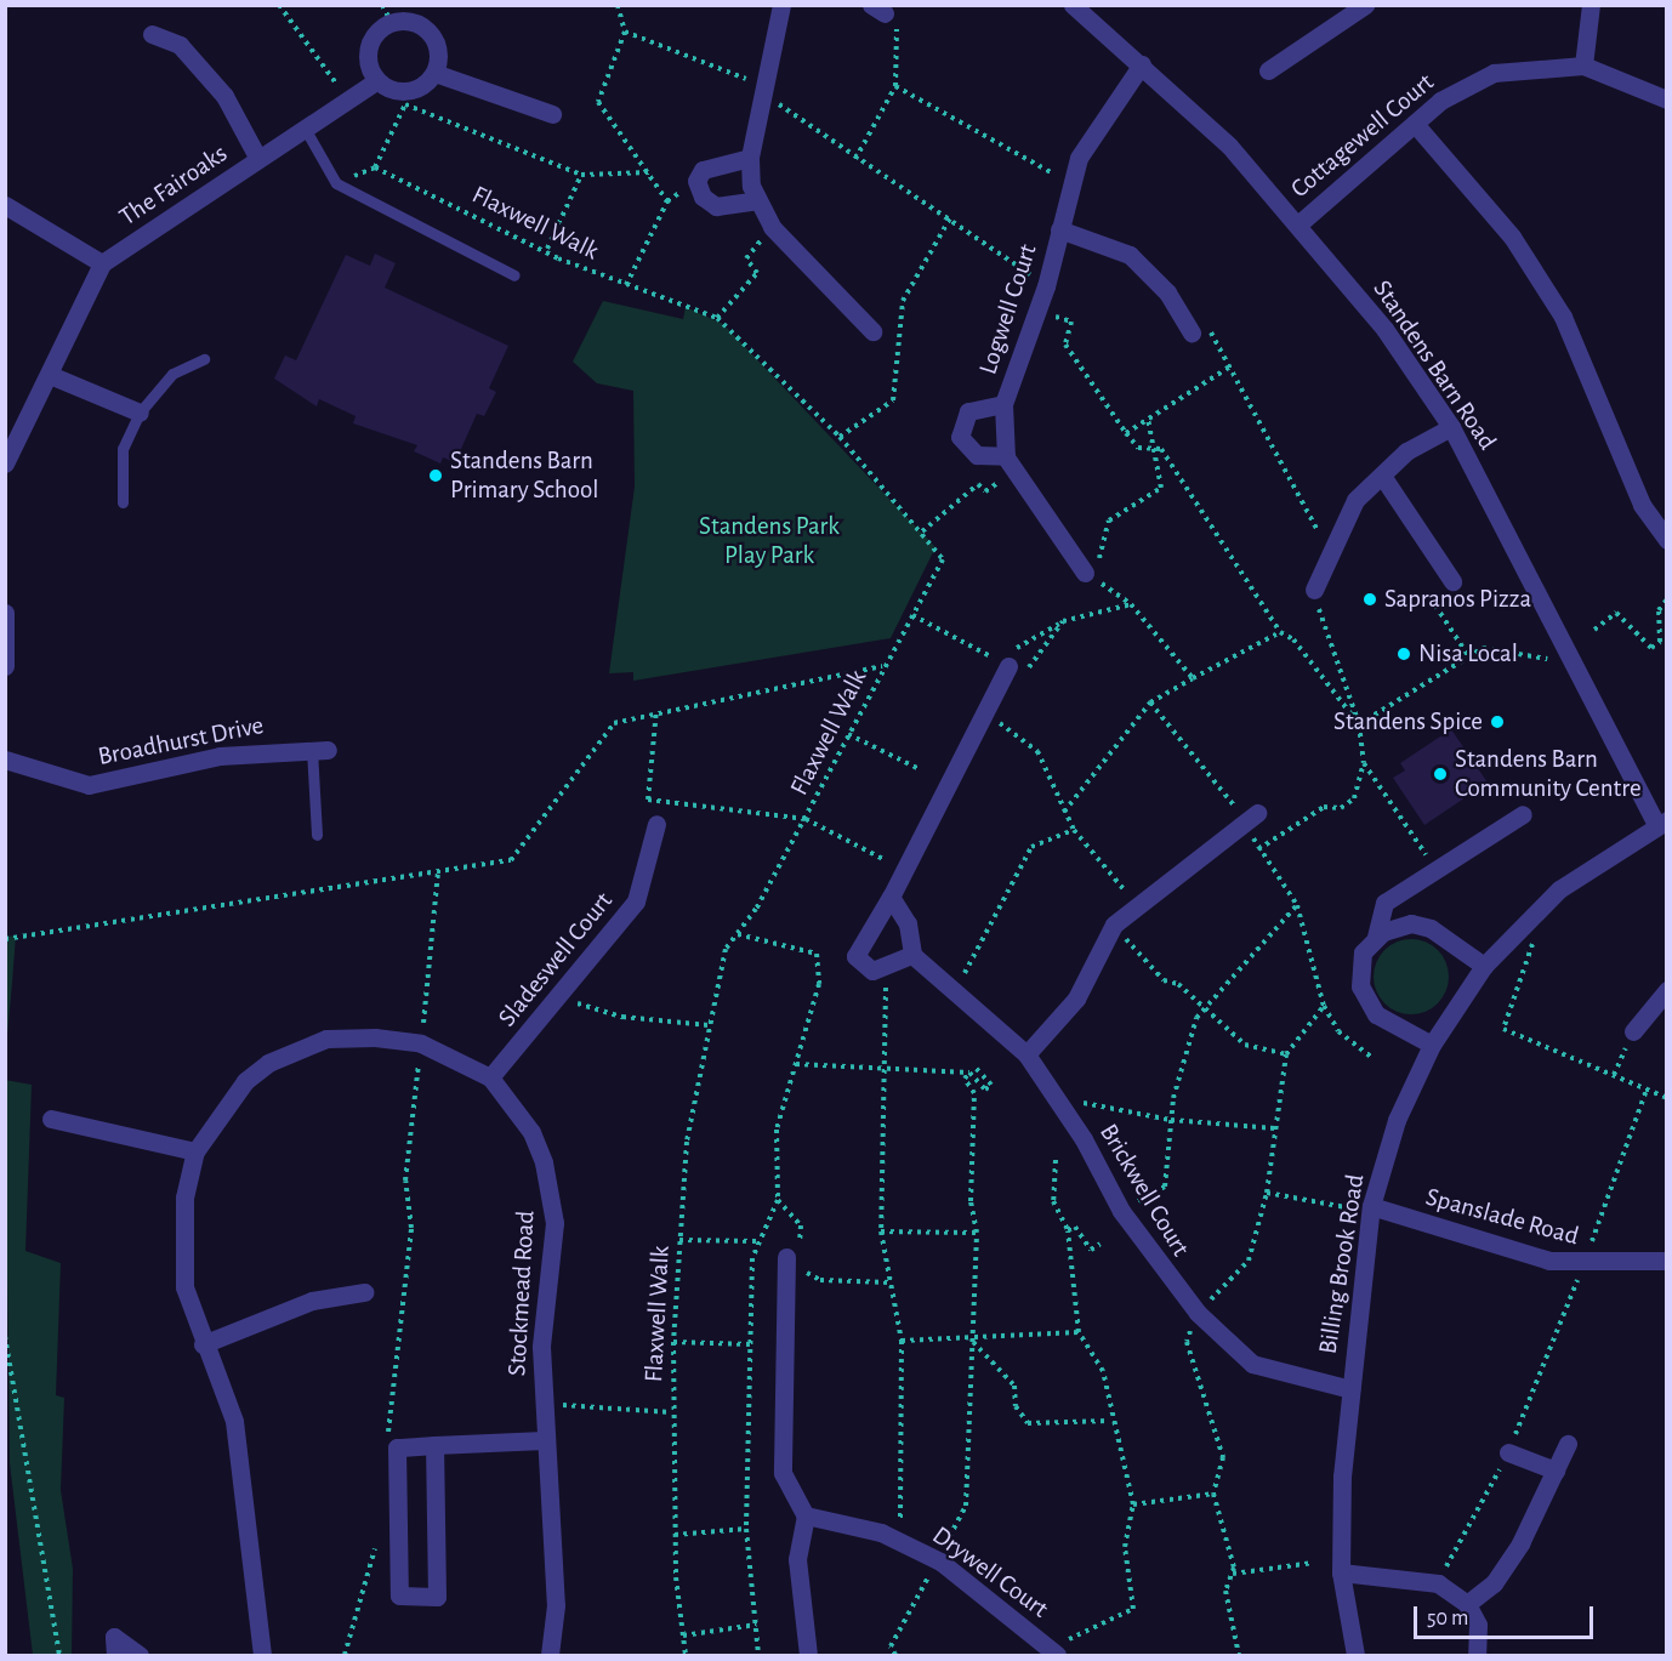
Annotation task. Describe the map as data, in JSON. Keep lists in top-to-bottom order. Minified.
{"streets":{"street":["Cottagewell Court","The Fairoaks","Logwell Court","Standens Barn Road","Broadhurst Drive","Sladeswell Court","Brickwell Court","Spanslade Road","Billing Brook Road","Stockmead Road","Drywell Court"],"path":["Flaxwell Walk"]},"crossings":[["Cottagewell Court","Standens Barn Road"],["Logwell Court","Standens Barn Road"],["Standens Barn Road","Billing Brook Road"],["Sladeswell Court","Stockmead Road"],["Brickwell Court","Billing Brook Road"],["Spanslade Road","Billing Brook Road"]],"parks":["Standens Park Play Park"],"places":["Standens Barn Primary School","Sapranos Pizza","Nisa Local","Standens Spice","Standens Barn Community Centre"],"scale_bar":"50 m"}
